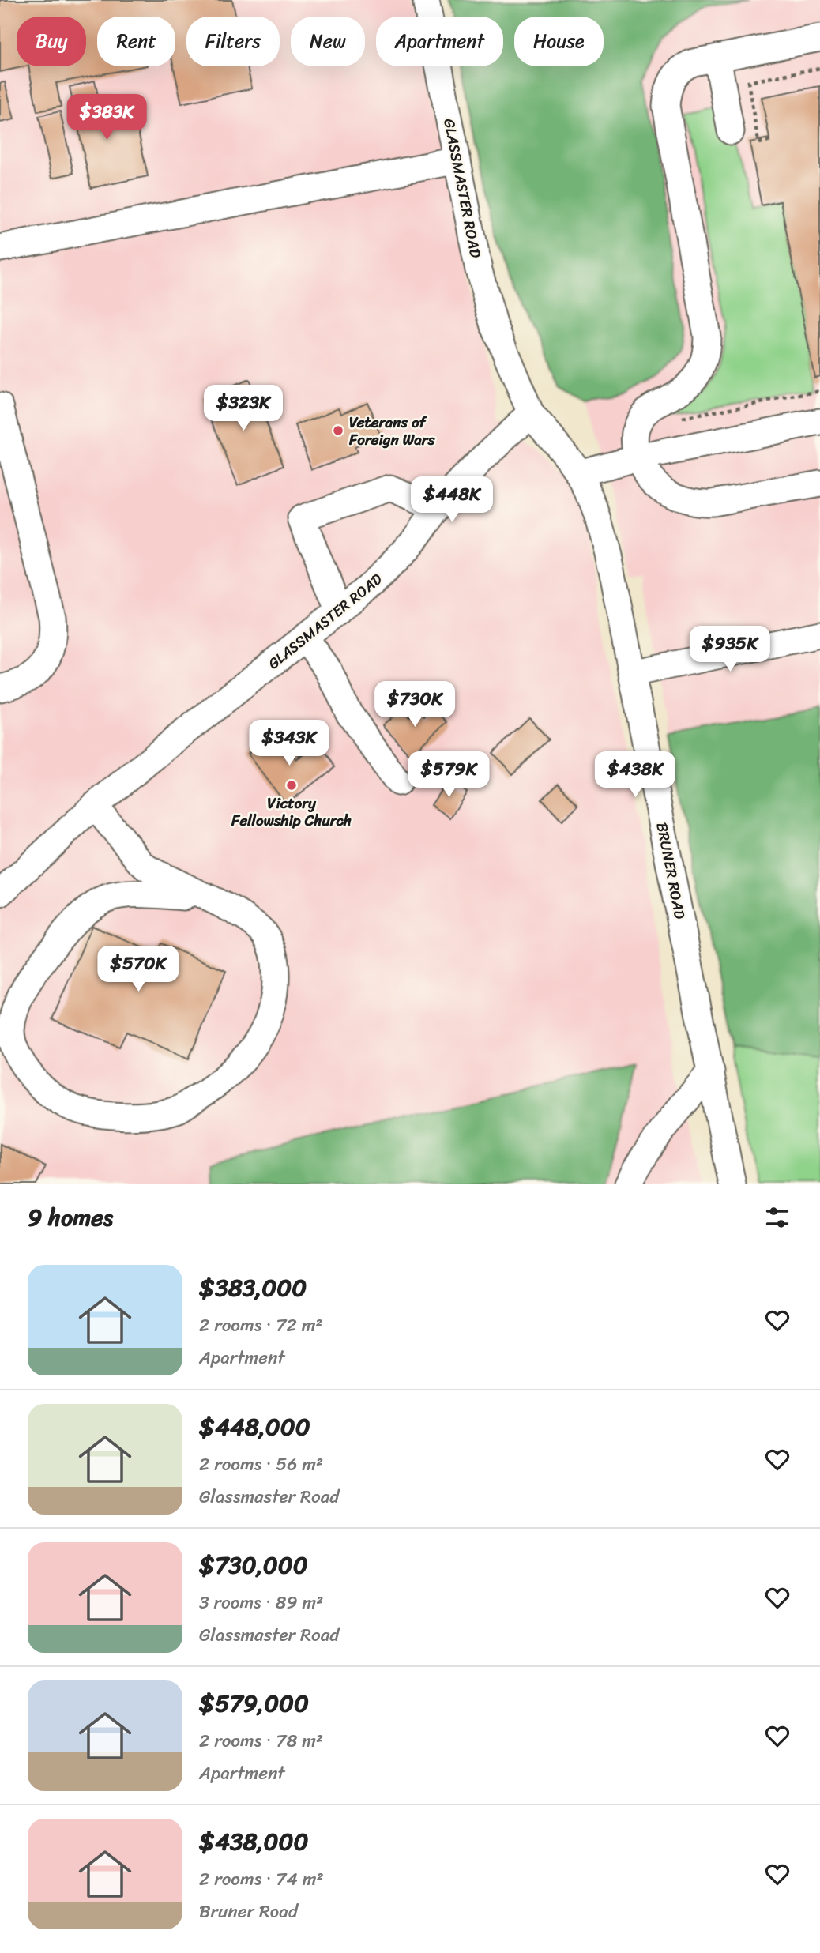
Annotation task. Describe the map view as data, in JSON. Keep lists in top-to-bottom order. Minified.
{"streets":{"street":["GLASSMASTER ROAD","BRUNER ROAD"]},"crossings":[["GLASSMASTER ROAD","BRUNER ROAD"]],"places":["Veterans of Foreign Wars","Victory Fellowship Church"],"page":{"chip":["Buy","Rent","Filters","New","Apartment","House"],"price":["$383K","$323K","$448K","$935K","$730K","$343K","$579K","$438K","$570K"],"heading":"9 homes","list":[{"name":"$383,000","note":"2 rooms · 72 m² · Apartment"},{"name":"$448,000","note":"2 rooms · 56 m² · Glassmaster Road"},{"name":"$730,000","note":"3 rooms · 89 m² · Glassmaster Road"},{"name":"$579,000","note":"2 rooms · 78 m² · Apartment"},{"name":"$438,000","note":"2 rooms · 74 m² · Bruner Road"}]}}
